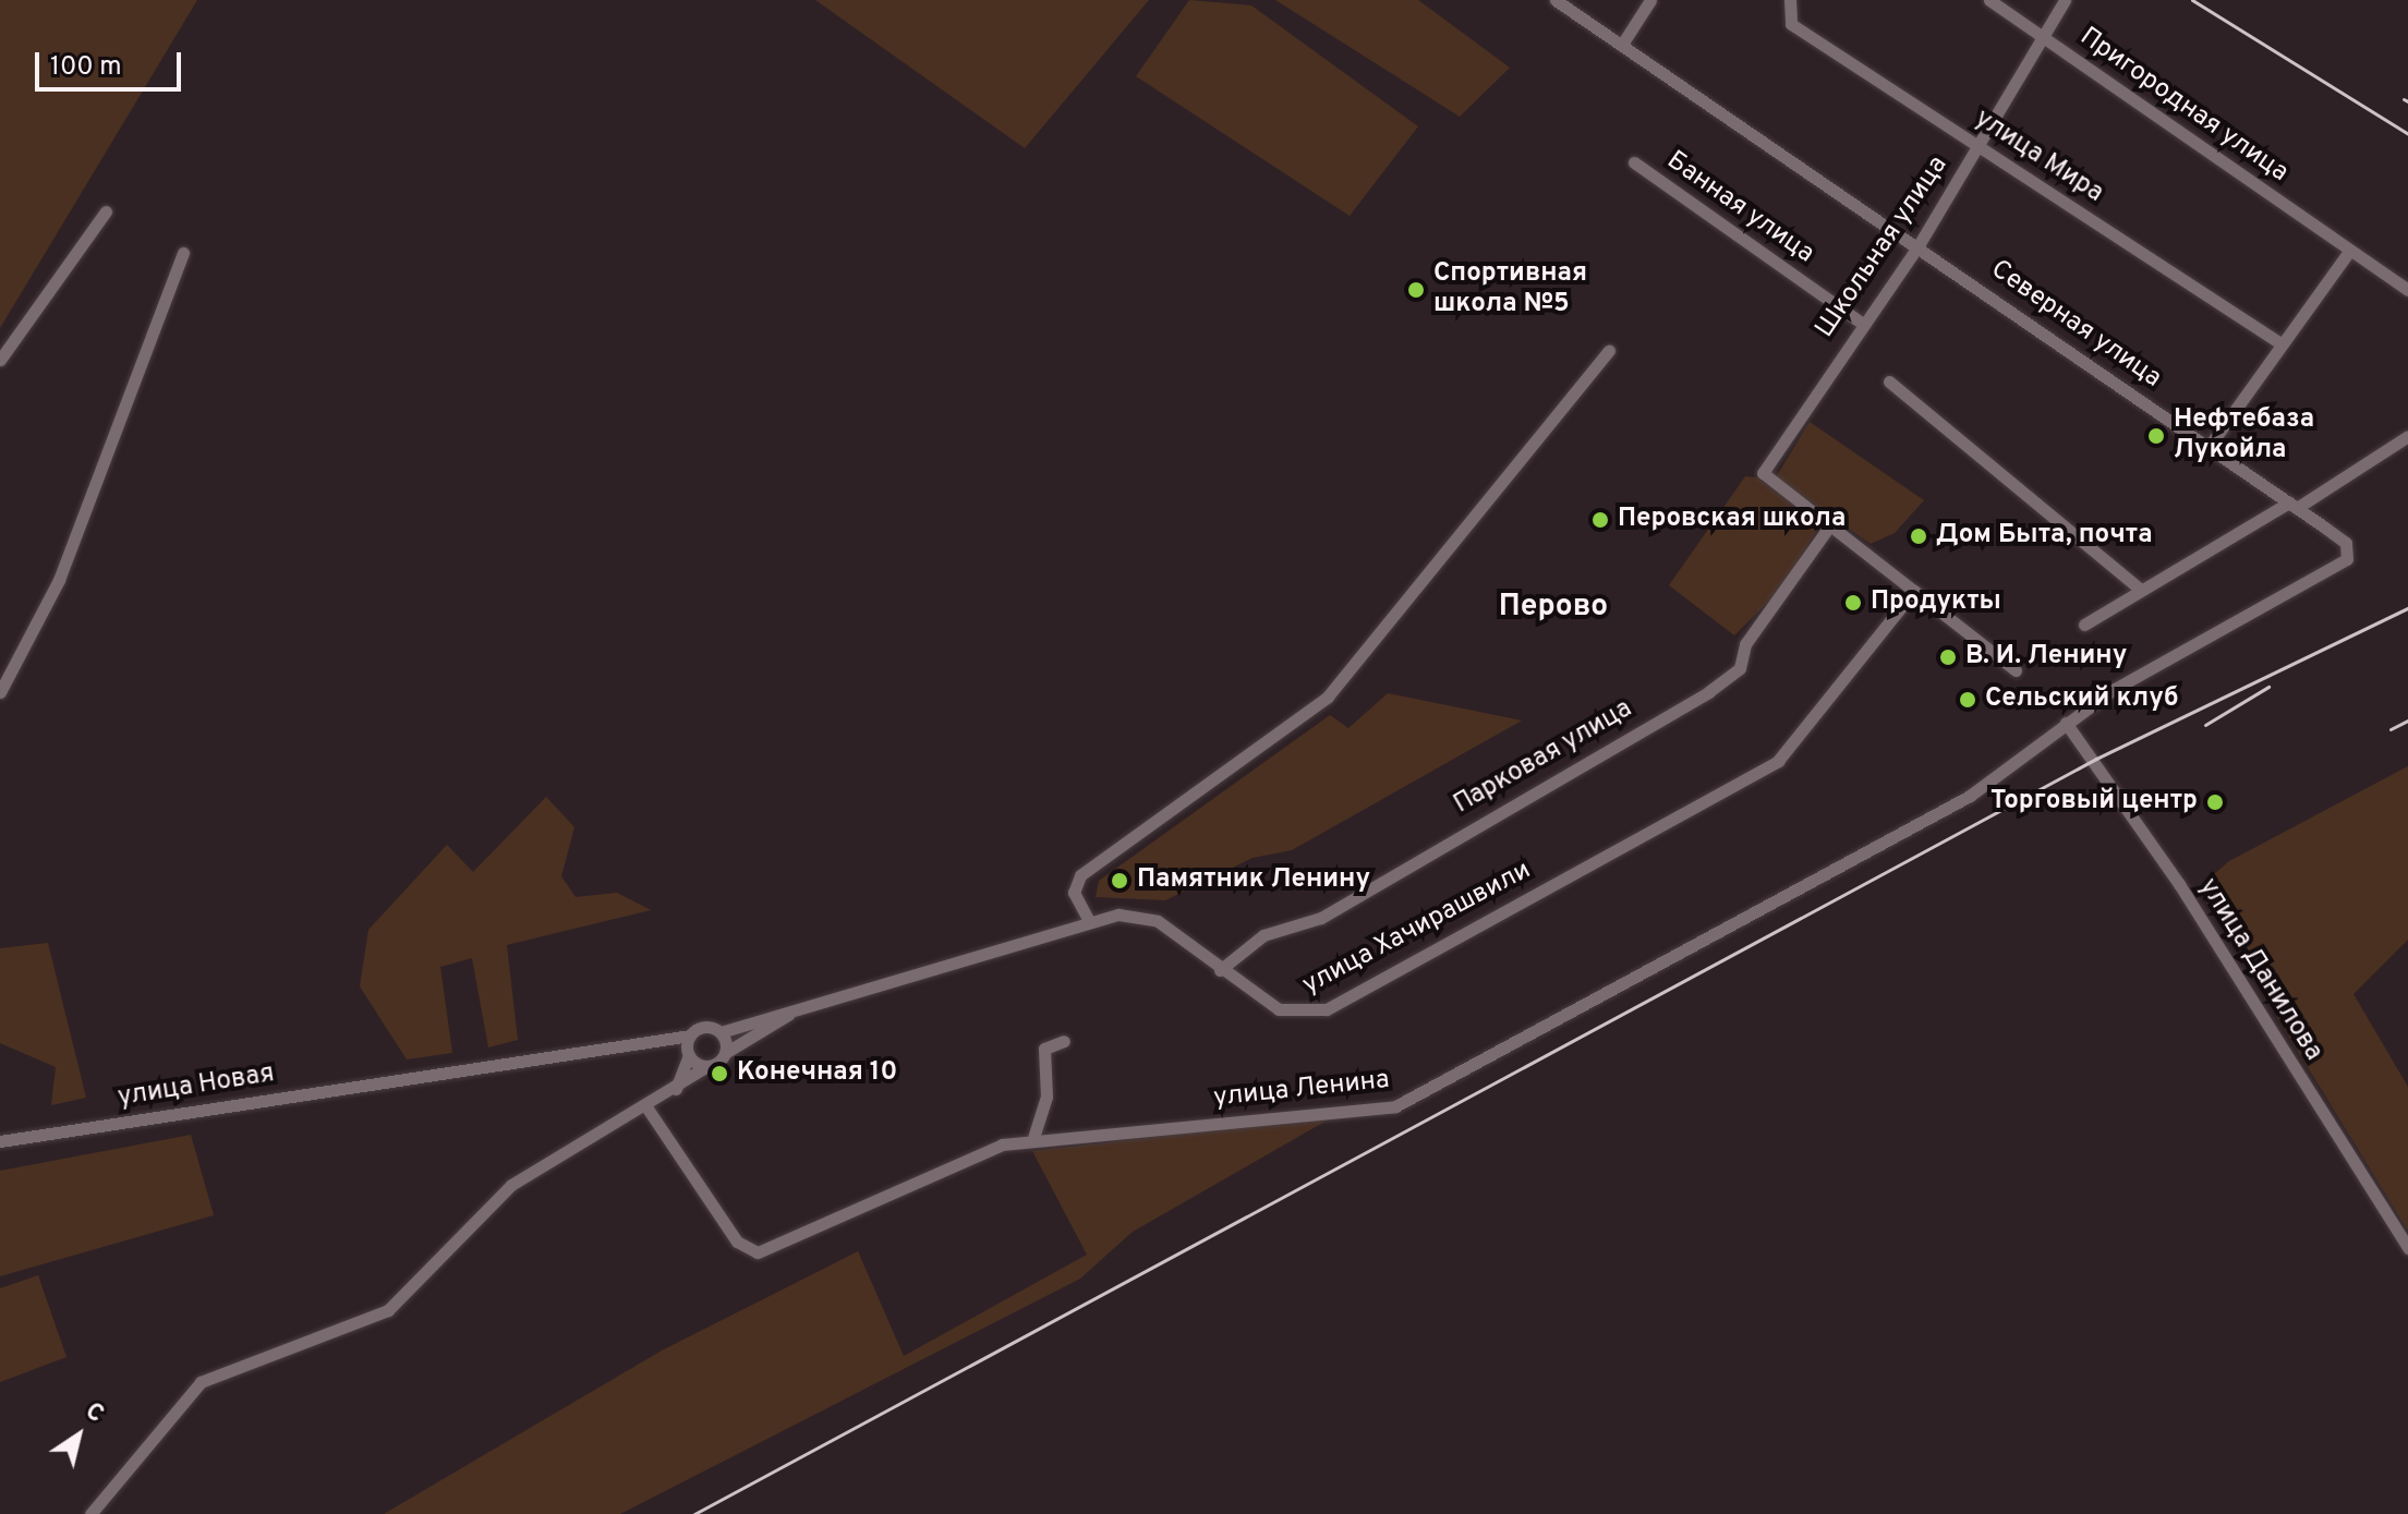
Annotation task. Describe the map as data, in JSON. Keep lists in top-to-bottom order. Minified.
{"streets":{"street":["Пригородная улица","улица Мира","Банная улица","Школьная улица","Северная улица","Парковая улица","улица Хачирашвили","улица Данилова","улица Новая","улица Ленина"]},"crossings":[["Пригородная улица","Школьная улица"],["улица Мира","Школьная улица"],["Банная улица","Школьная улица"],["Школьная улица","Северная улица"],["Школьная улица","Парковая улица"],["Северная улица","улица Данилова"],["Северная улица","улица Ленина"],["Парковая улица","улица Хачирашвили"],["улица Хачирашвили","улица Новая"],["улица Данилова","улица Ленина"]],"districts":["Перово"],"places":["Спортивная школа №5","Нефтебаза Лукойла","Перовская школа","Дом Быта, почта","Продукты","В. И. Ленину","Сельский клуб","Торговый центр","Памятник Ленину","Конечная 10"],"scale_bar":"100 m","north":"top right"}
